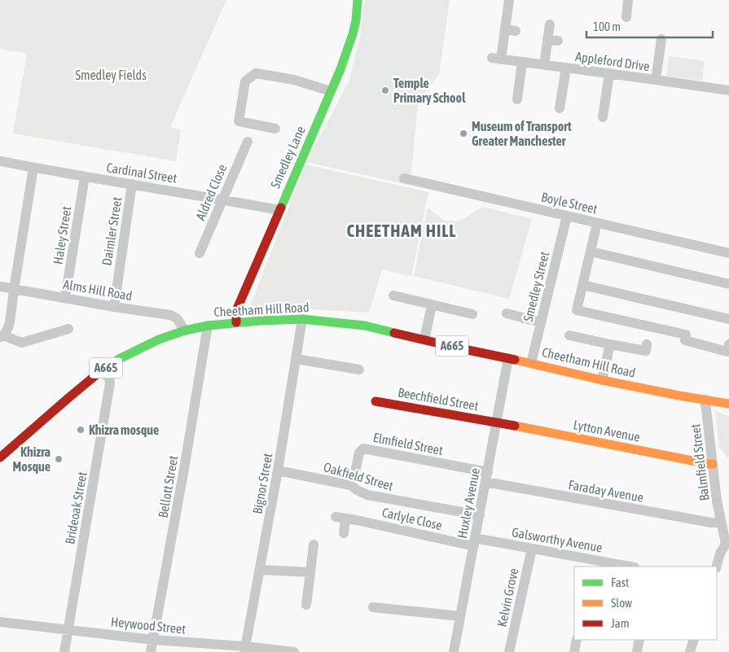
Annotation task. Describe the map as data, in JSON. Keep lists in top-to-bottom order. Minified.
{"streets":{"main road":["Smedley Lane","Cheetham Hill Road","A665","Beechfield Street","Lytton Avenue"],"street":["Appleford Drive","Cardinal Street","Aldred Close","Boyle Street","Daimler Street","Haley Street","Smedley Street","Alms Hill Road","Elmfield Street","Balmfield Street","Oakfield Street","Bignor Street","Bellott Street","Faraday Avenue","Huxley Avenue","Brideoak Street","Carlyle Close","Galsworthy Avenue","Kelvin Grove","Heywood Street"]},"crossings":[["Smedley Lane","Cardinal Street"],["Smedley Lane","Cheetham Hill Road"],["Cardinal Street","Aldred Close"],["Cardinal Street","Daimler Street"],["Cardinal Street","Haley Street"],["Boyle Street","Smedley Street"],["Daimler Street","Alms Hill Road"],["Haley Street","Alms Hill Road"],["Smedley Street","Cheetham Hill Road"],["Alms Hill Road","Cheetham Hill Road"],["Cheetham Hill Road","Balmfield Street"],["Cheetham Hill Road","Bignor Street"],["Cheetham Hill Road","Bellott Street"],["Cheetham Hill Road","Huxley Avenue"],["Cheetham Hill Road","Brideoak Street"],["Beechfield Street","Lytton Avenue"],["Beechfield Street","Huxley Avenue"],["Lytton Avenue","Balmfield Street"],["Lytton Avenue","Huxley Avenue"],["Elmfield Street","Oakfield Street"],["Elmfield Street","Faraday Avenue"],["Elmfield Street","Huxley Avenue"],["Balmfield Street","Faraday Avenue"],["Oakfield Street","Bignor Street"],["Oakfield Street","Huxley Avenue"],["Bignor Street","Heywood Street"],["Bellott Street","Heywood Street"],["Faraday Avenue","Huxley Avenue"],["Huxley Avenue","Carlyle Close"],["Huxley Avenue","Galsworthy Avenue"],["Brideoak Street","Heywood Street"],["Carlyle Close","Galsworthy Avenue"],["Galsworthy Avenue","Kelvin Grove"]],"districts":["CHEETHAM HILL"],"parks":["Smedley Fields"],"places":["Temple Primary School","Museum of Transport Greater Manchester","Khizra mosque","Khizra Mosque"],"legend":["Fast","Slow","Jam"],"scale_bar":"100 m"}
